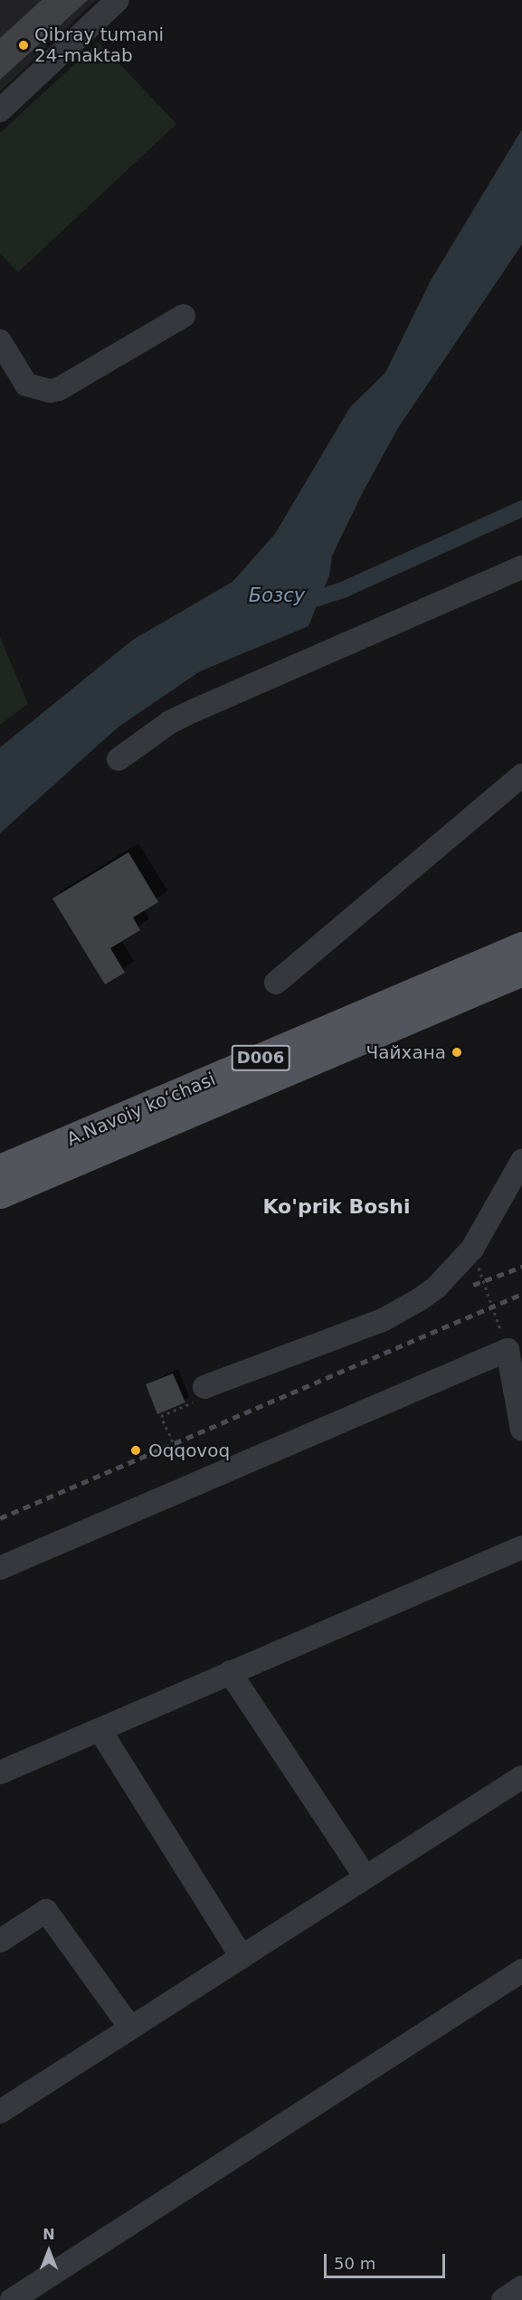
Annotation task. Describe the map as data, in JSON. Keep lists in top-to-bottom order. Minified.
{"streets":{"main road":["D006","A.Navoiy ko‘chasi"]},"districts":["Ko'prik Boshi"],"water":["Бозсу"],"places":["Qibray tumani 24-maktab","Чайхана","Oqqovoq"],"scale_bar":"50 m","north":"top"}
